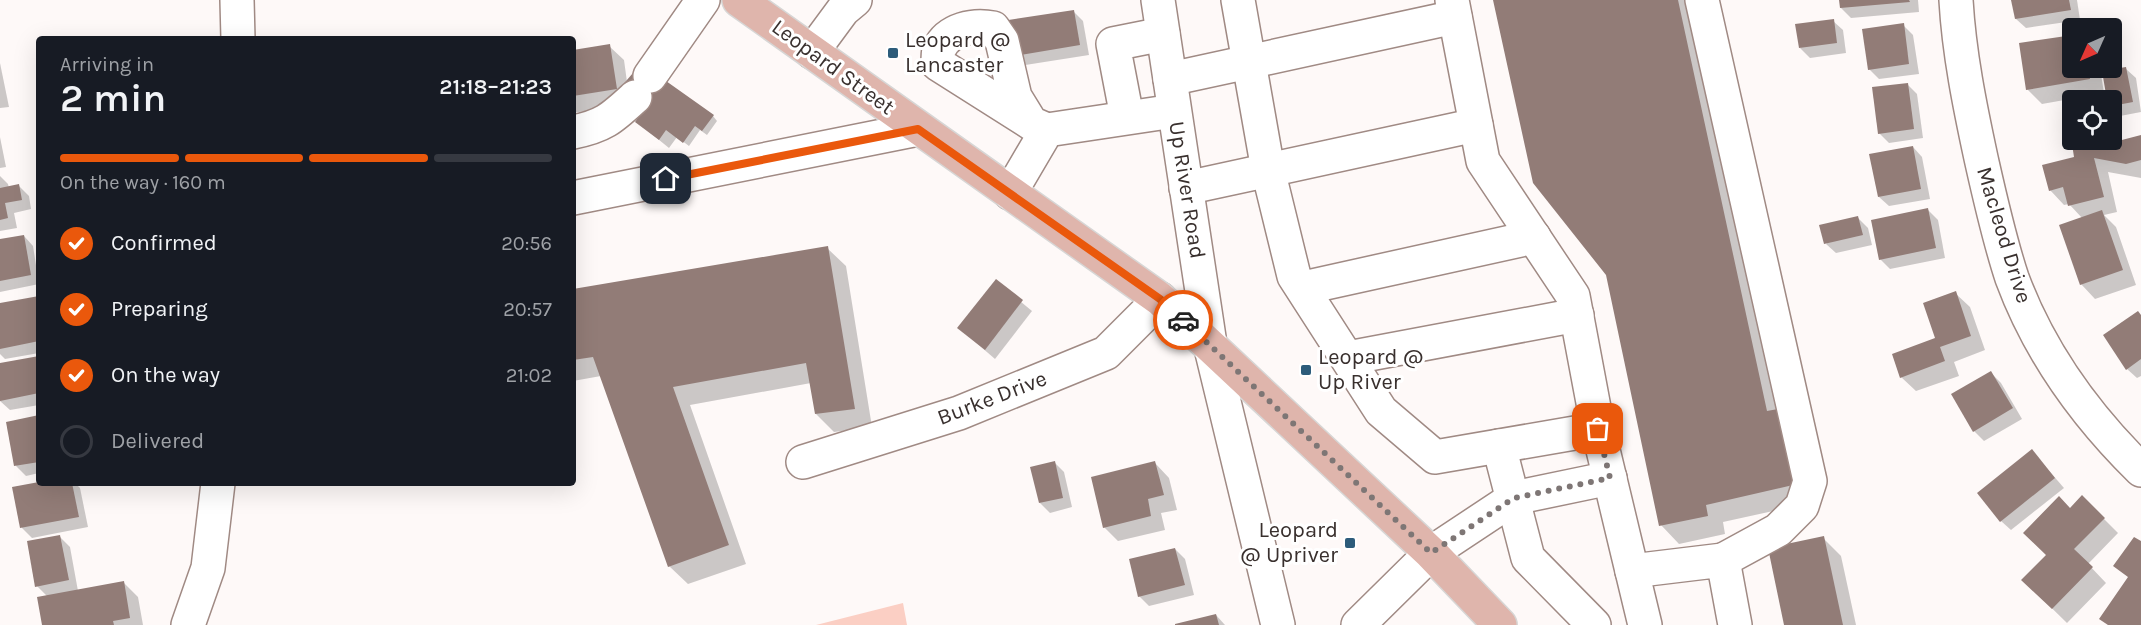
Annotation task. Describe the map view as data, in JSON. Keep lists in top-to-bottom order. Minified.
{"streets":{"main road":["Leopard Street"],"street":["Up River Road","Macleod Drive","Burke Drive"]},"crossings":[["Leopard Street","Up River Road"],["Leopard Street","Burke Drive"]],"places":{"transit":["Leopard @ Lancaster","Leopard @ Up River","Leopard @ Upriver"]},"north":"bottom left","page":{"heading":["2 min","Arriving in","21:18–21:23"],"bar":"On the way · 160 m","list":[["Confirmed","20:56"],["Preparing","20:57"],["On the way","21:02"],"Delivered"]}}
